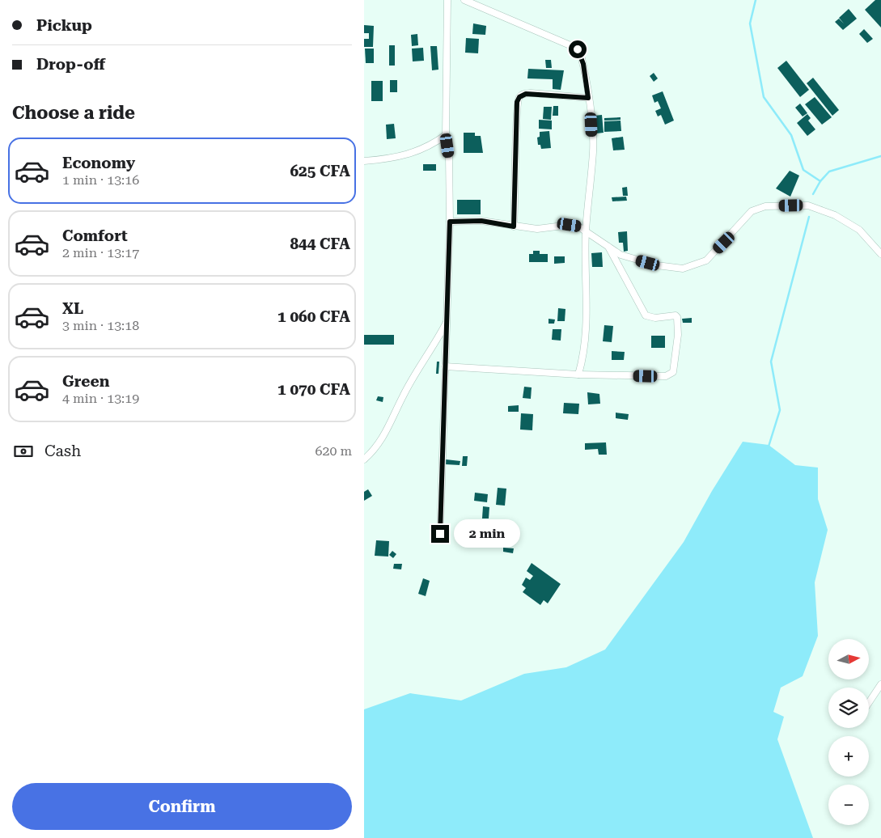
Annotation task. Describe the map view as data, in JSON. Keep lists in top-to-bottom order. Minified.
{"north":"right","page":{"banner":["Pickup","Drop-off"],"heading":"Choose a ride","list":[{"name":"Economy","note":"1 min · 13:16","value":"625 CFA"},{"name":"Comfort","note":"2 min · 13:17","value":"844 CFA"},{"name":"XL","note":"3 min · 13:18","value":"1 060 CFA"},{"name":"Green","note":"4 min · 13:19","value":"1 070 CFA"}],"pay":["Cash","620 m"],"bubble":"2 min","map_buttons":["+","−"],"buttons":"Confirm"}}
